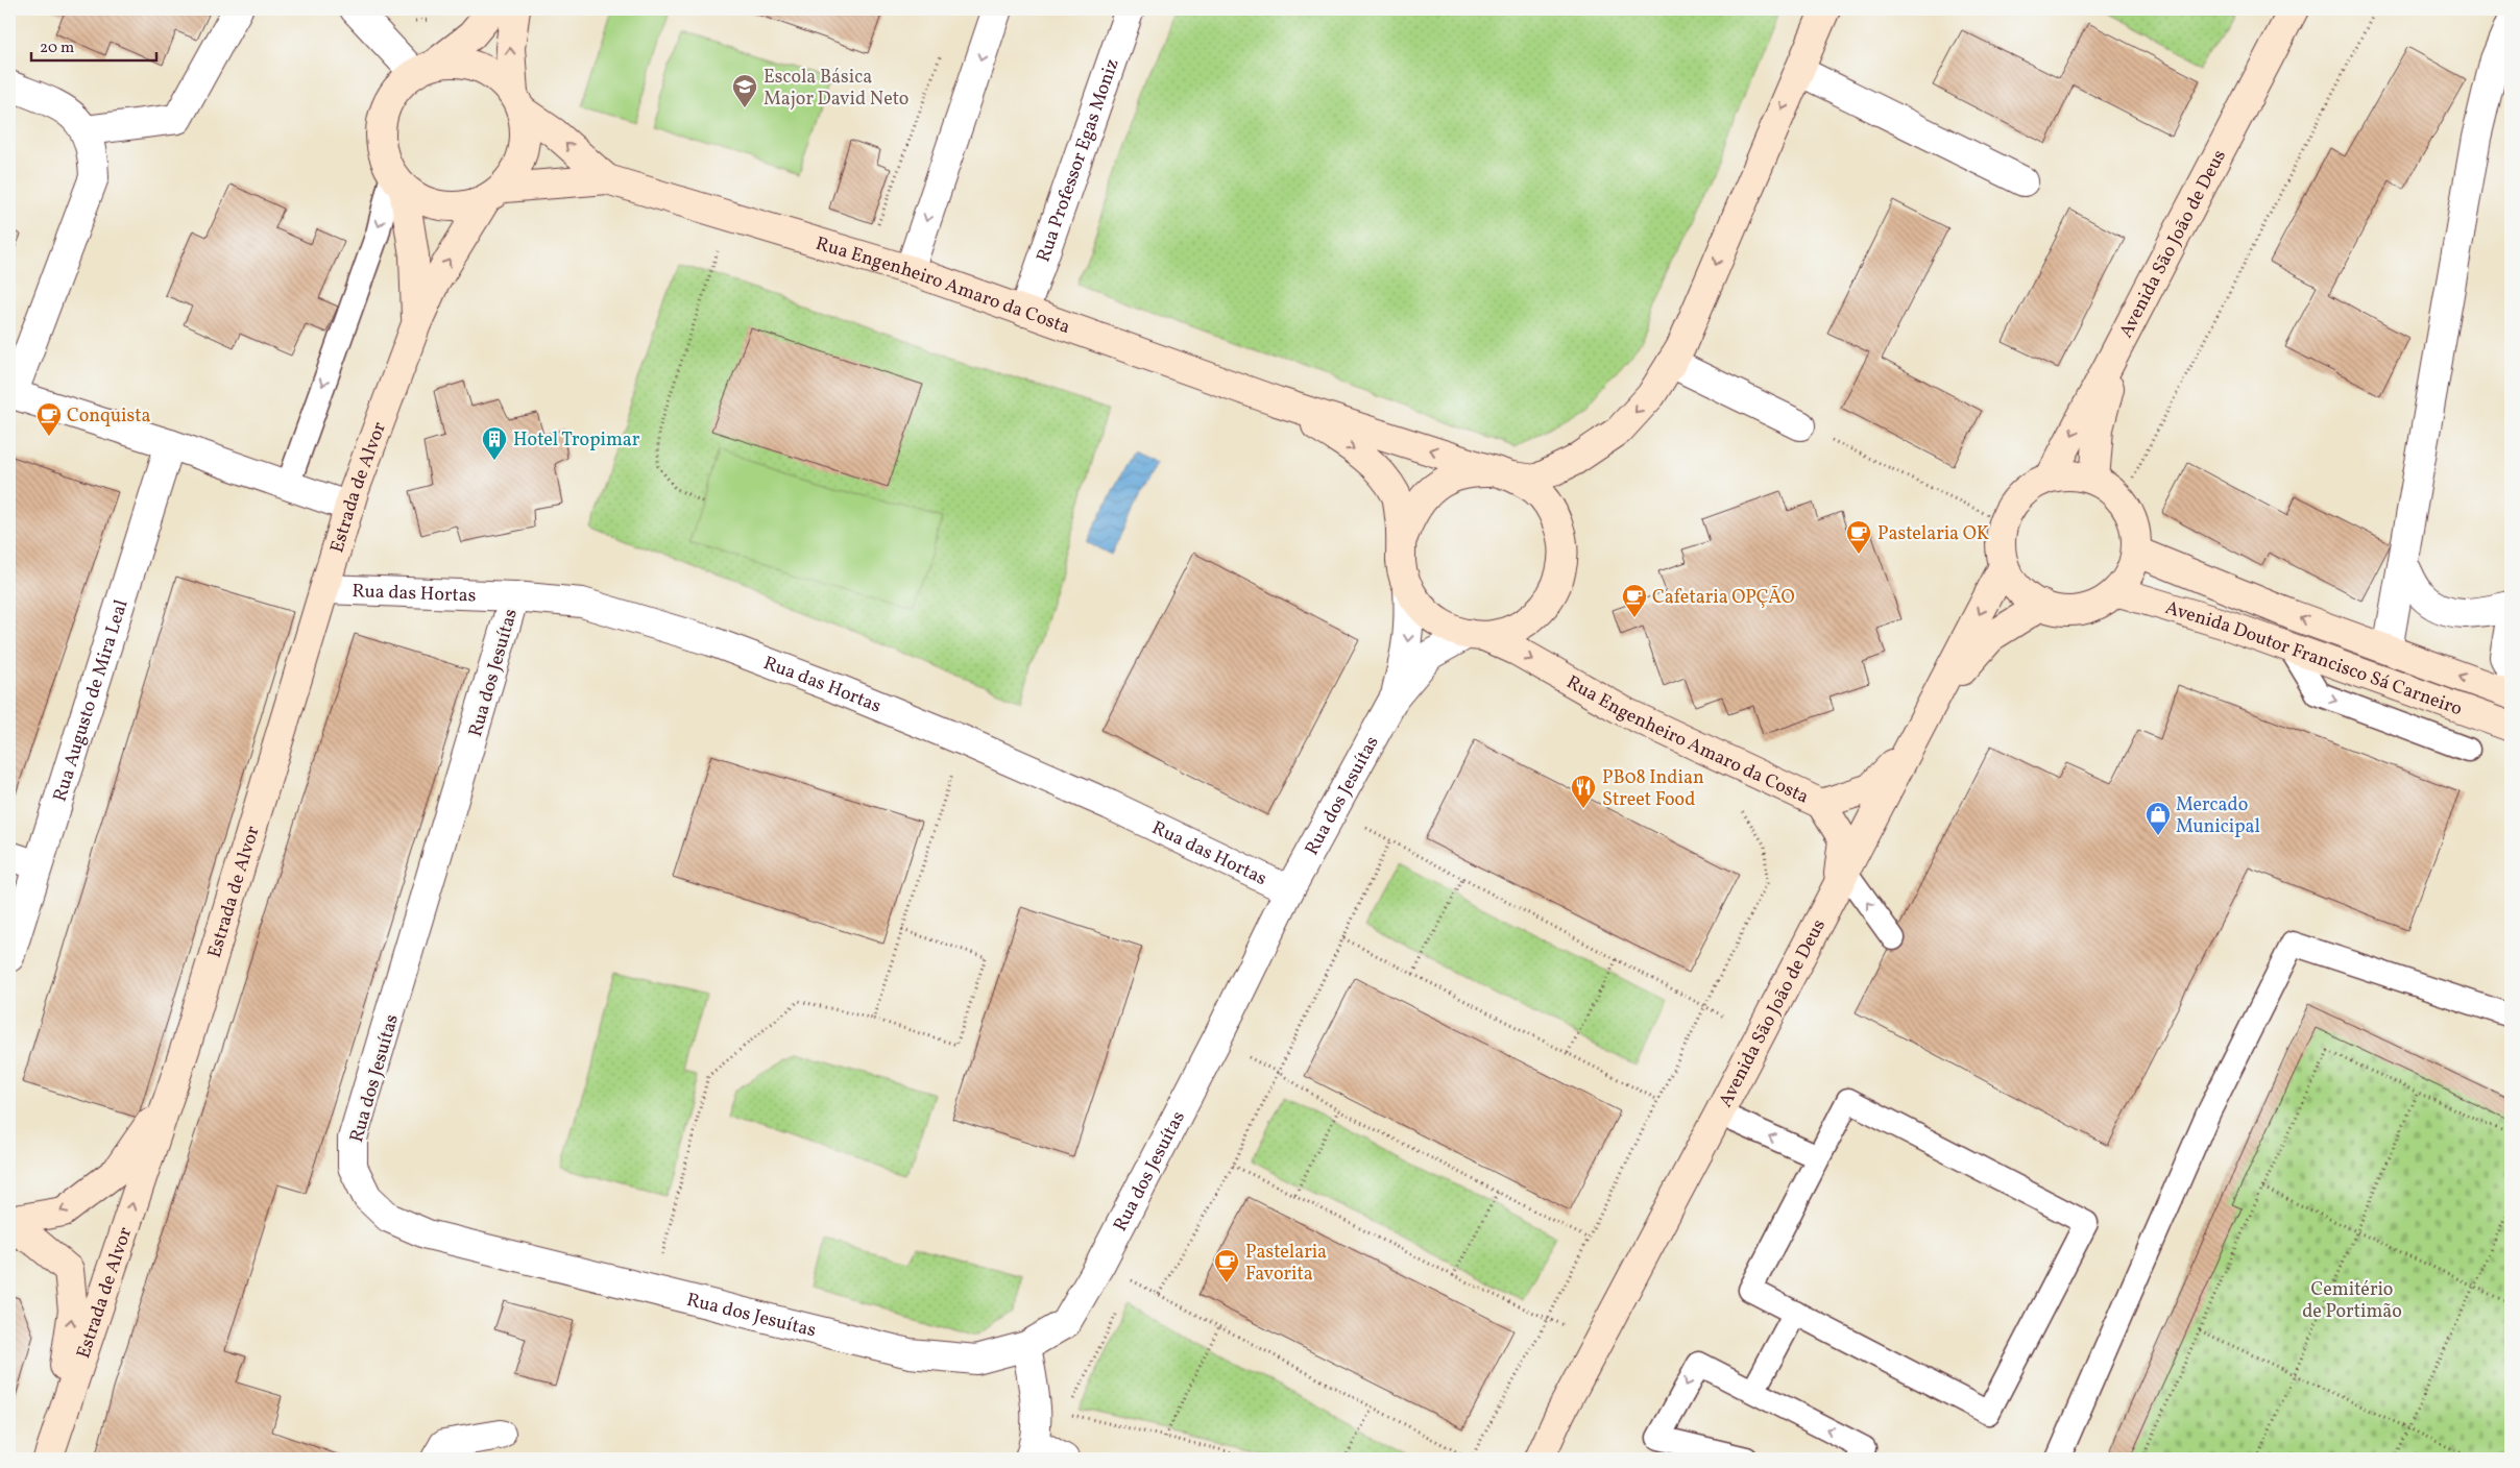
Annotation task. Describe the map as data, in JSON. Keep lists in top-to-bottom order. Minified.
{"streets":{"street":["Rua Professor Egas Moniz","Avenida São João de Deus","Rua Engenheiro Amaro da Costa","Estrada de Alvor","Rua das Hortas","Avenida Doutor Francisco Sá Carneiro","Rua dos Jesuítas","Rua Augusto de Mira Leal"]},"crossings":[["Rua Professor Egas Moniz","Rua Engenheiro Amaro da Costa"],["Avenida São João de Deus","Rua Engenheiro Amaro da Costa"],["Avenida São João de Deus","Avenida Doutor Francisco Sá Carneiro"],["Estrada de Alvor","Rua das Hortas"],["Rua das Hortas","Rua dos Jesuítas"]],"one_way":["Estrada de Alvor"],"parks":["Cemitério de Portimão"],"places":{"school or university":["Escola Básica Major David Neto"],"cafe":["Conquista","Pastelaria OK","Cafetaria OPÇÃO","Pastelaria Favorita"],"building":["Hotel Tropimar"],"restaurant":["PB08 Indian Street Food"],"shop":["Mercado Municipal"]},"scale_bar":"20 m"}
